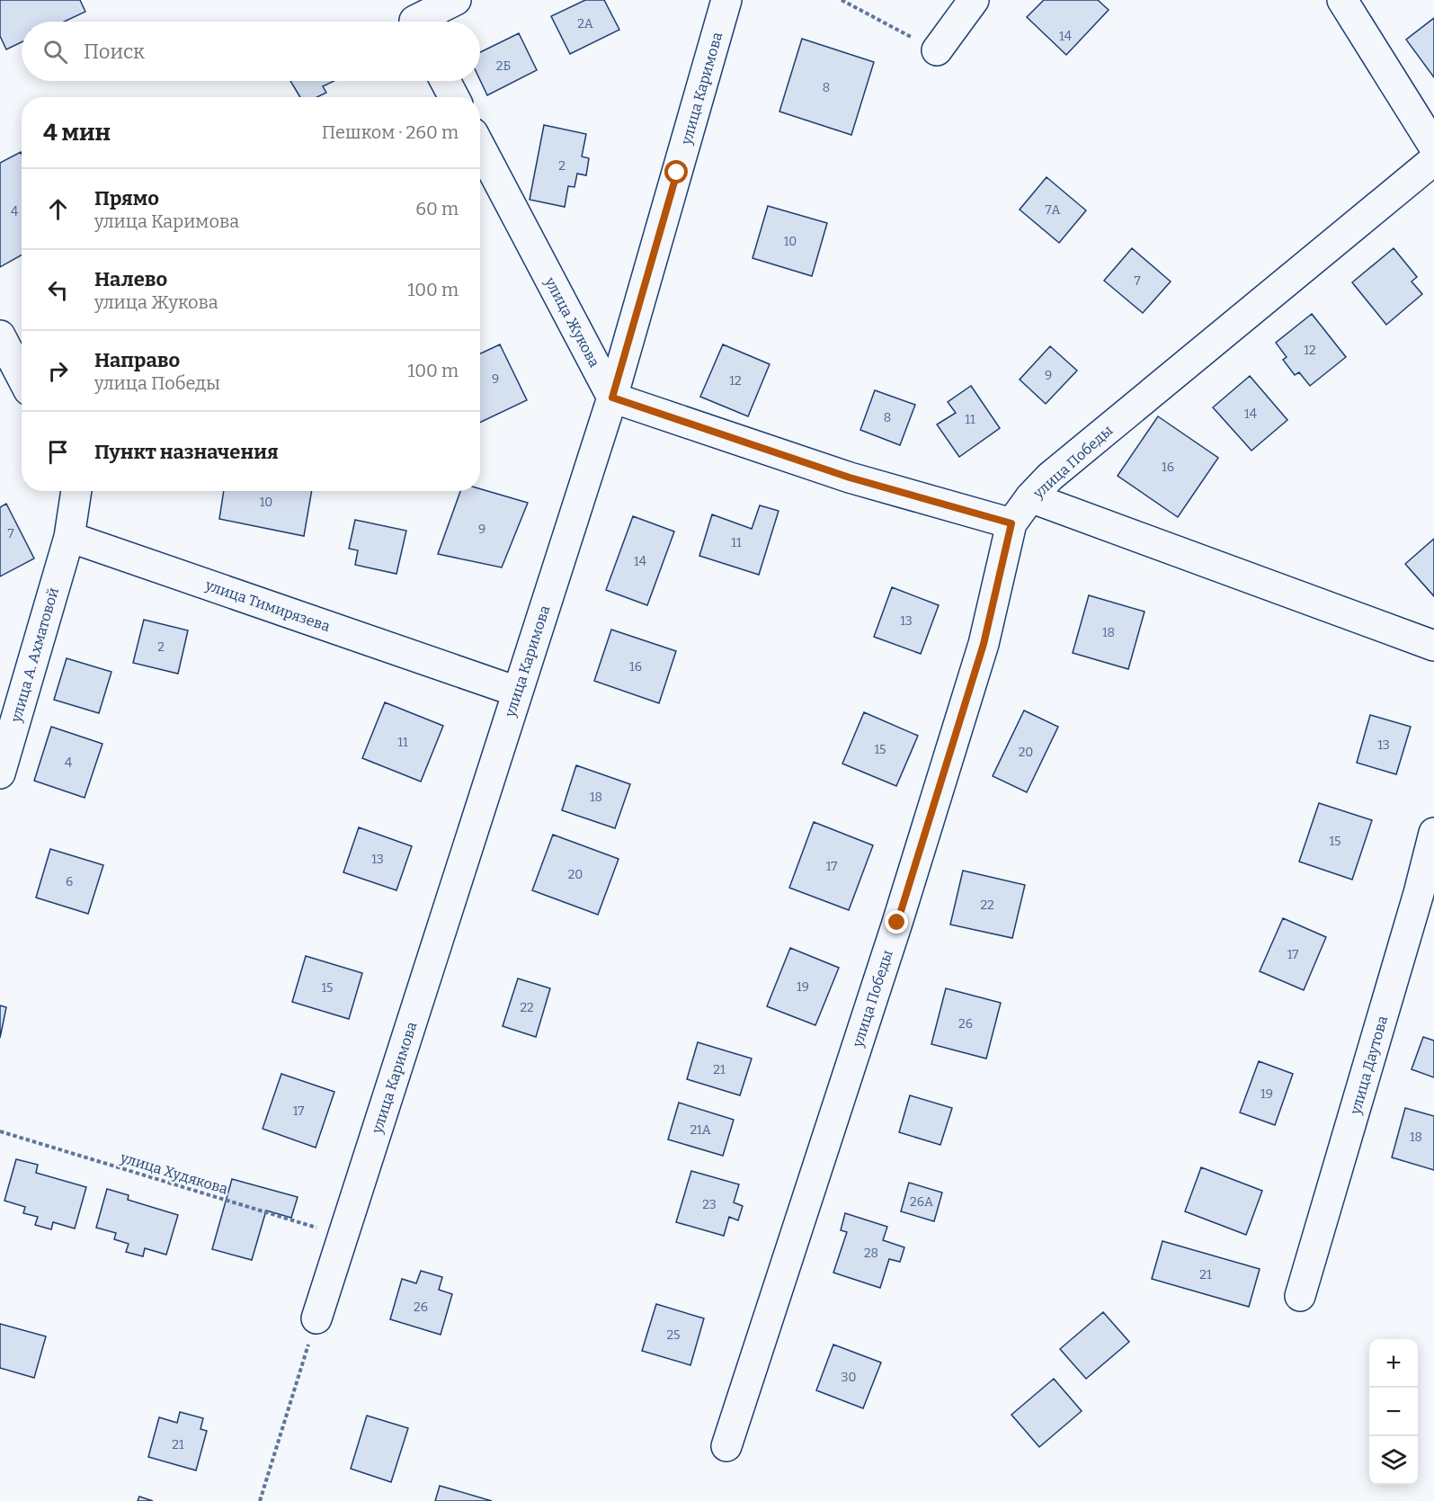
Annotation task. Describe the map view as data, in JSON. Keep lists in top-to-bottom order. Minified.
{"streets":{"street":["улица Каримова","улица Жукова","улица Победы","улица Тимирязева","улица А. Ахматовой","улица Даутова"],"path":["улица Худякова"]},"crossings":[["улица Каримова","улица Жукова"],["улица Каримова","улица Тимирязева"],["улица Каримова","улица Худякова"],["улица Тимирязева","улица А. Ахматовой"]],"house_numbers":["2А","14","2Б","8","2","7А","4","10","7","12","9","9","12","14","8","11","16","10","9","7","11","14","13","18","2","16","11","13","15","20","4","18","15","13","17","20","6","22","17","19","15","22","26","21","19","17","21А","18","26А","23","28","21","26","25","30","21"],"page":{"search":"Поиск","heading":["4 мин","Пешком · 260 m"],"list":[["Прямо","улица Каримова","60 m"],["Налево","улица Жукова","100 m"],["Направо","улица Победы","100 m"],"Пункт назначения"],"map_buttons":["+","−"]}}
